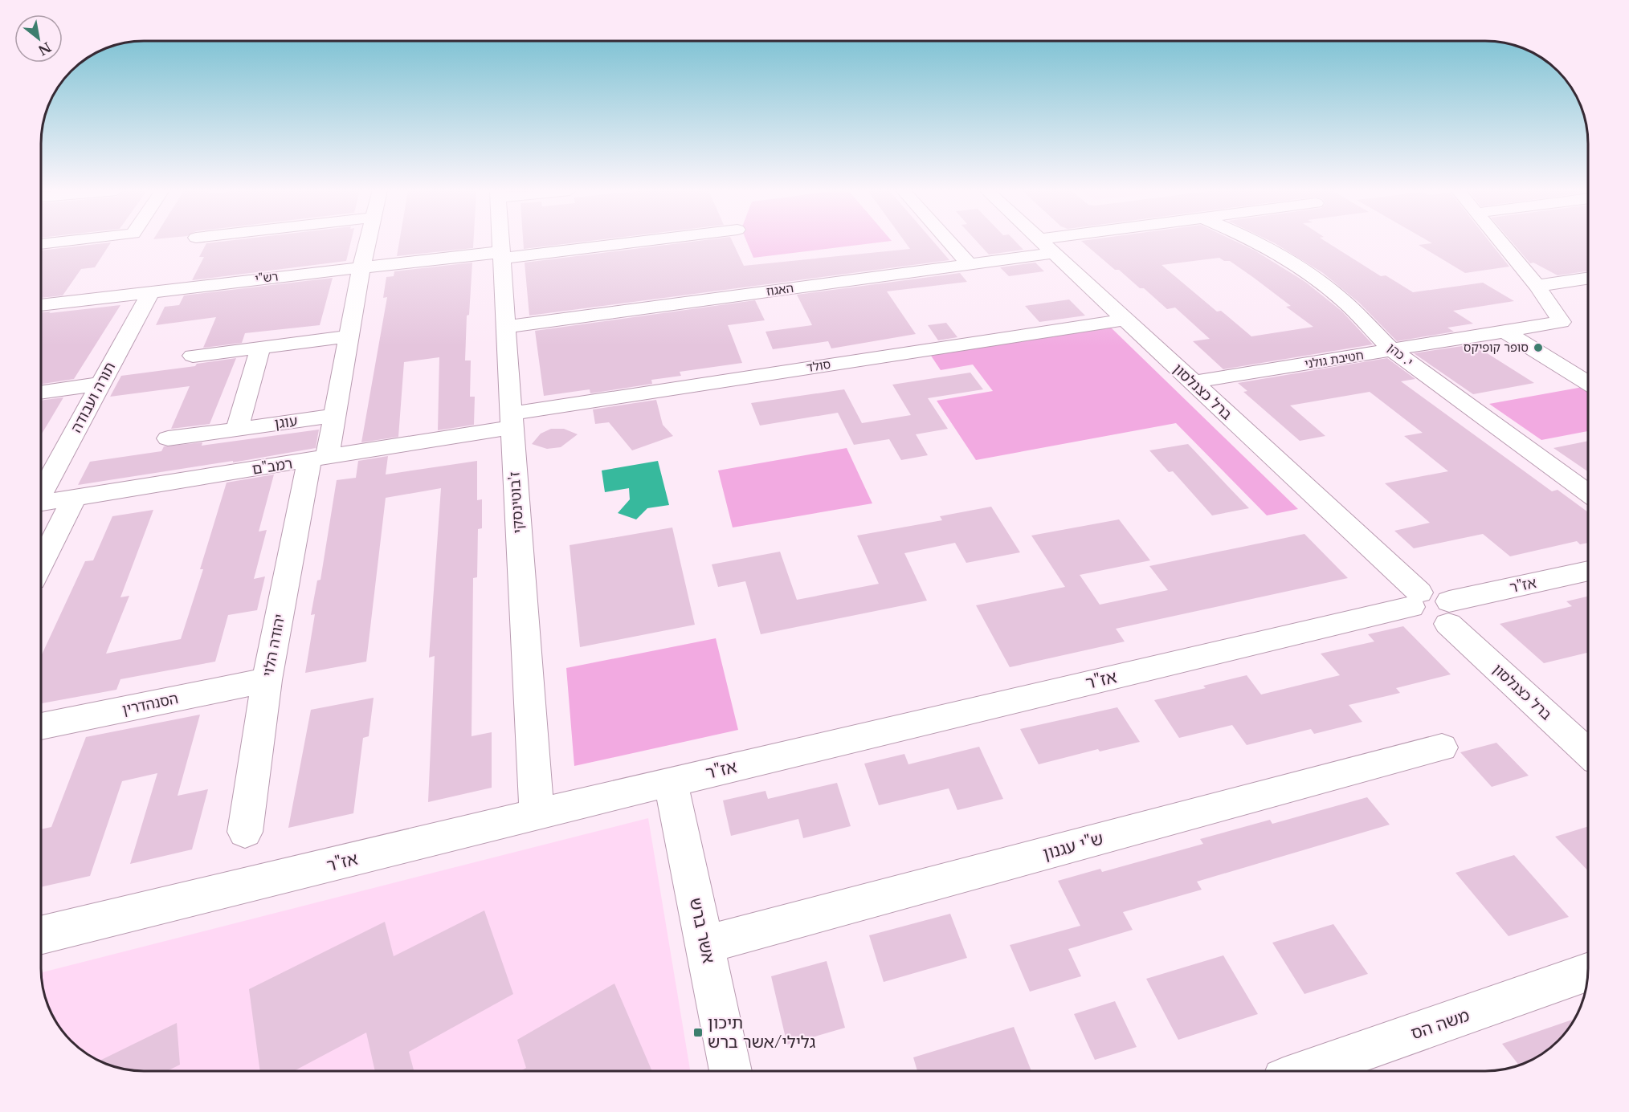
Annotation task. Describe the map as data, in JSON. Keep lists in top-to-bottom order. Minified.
{"streets":{"street":["רש\"י","האגוז","י. כהן","חטיבת גולני","סולד","ברל כצנלסון","תורה ועבודה","עוגן","רמב\"ם","ז'בוטינסקי","אז\"ר","יהודה הלוי","הסנהדרין","ש\"י עגנון","אשר ברש","משה הס"]},"crossings":[["רש\"י","תורה ועבודה"],["רש\"י","ז'בוטינסקי"],["האגוז","ברל כצנלסון"],["האגוז","ז'בוטינסקי"],["י. כהן","חטיבת גולני"],["חטיבת גולני","ברל כצנלסון"],["סולד","ברל כצנלסון"],["סולד","רמב\"ם"],["סולד","ז'בוטינסקי"],["ברל כצנלסון","אז\"ר"],["רמב\"ם","ז'בוטינסקי"],["רמב\"ם","יהודה הלוי"],["ז'בוטינסקי","אז\"ר"],["אז\"ר","אשר ברש"],["יהודה הלוי","הסנהדרין"],["ש\"י עגנון","אשר ברש"]],"places":{"other":["סופר קופיקס"],"transit":["תיכון גלילי/אשר ברש"]},"north":"bottom right"}
